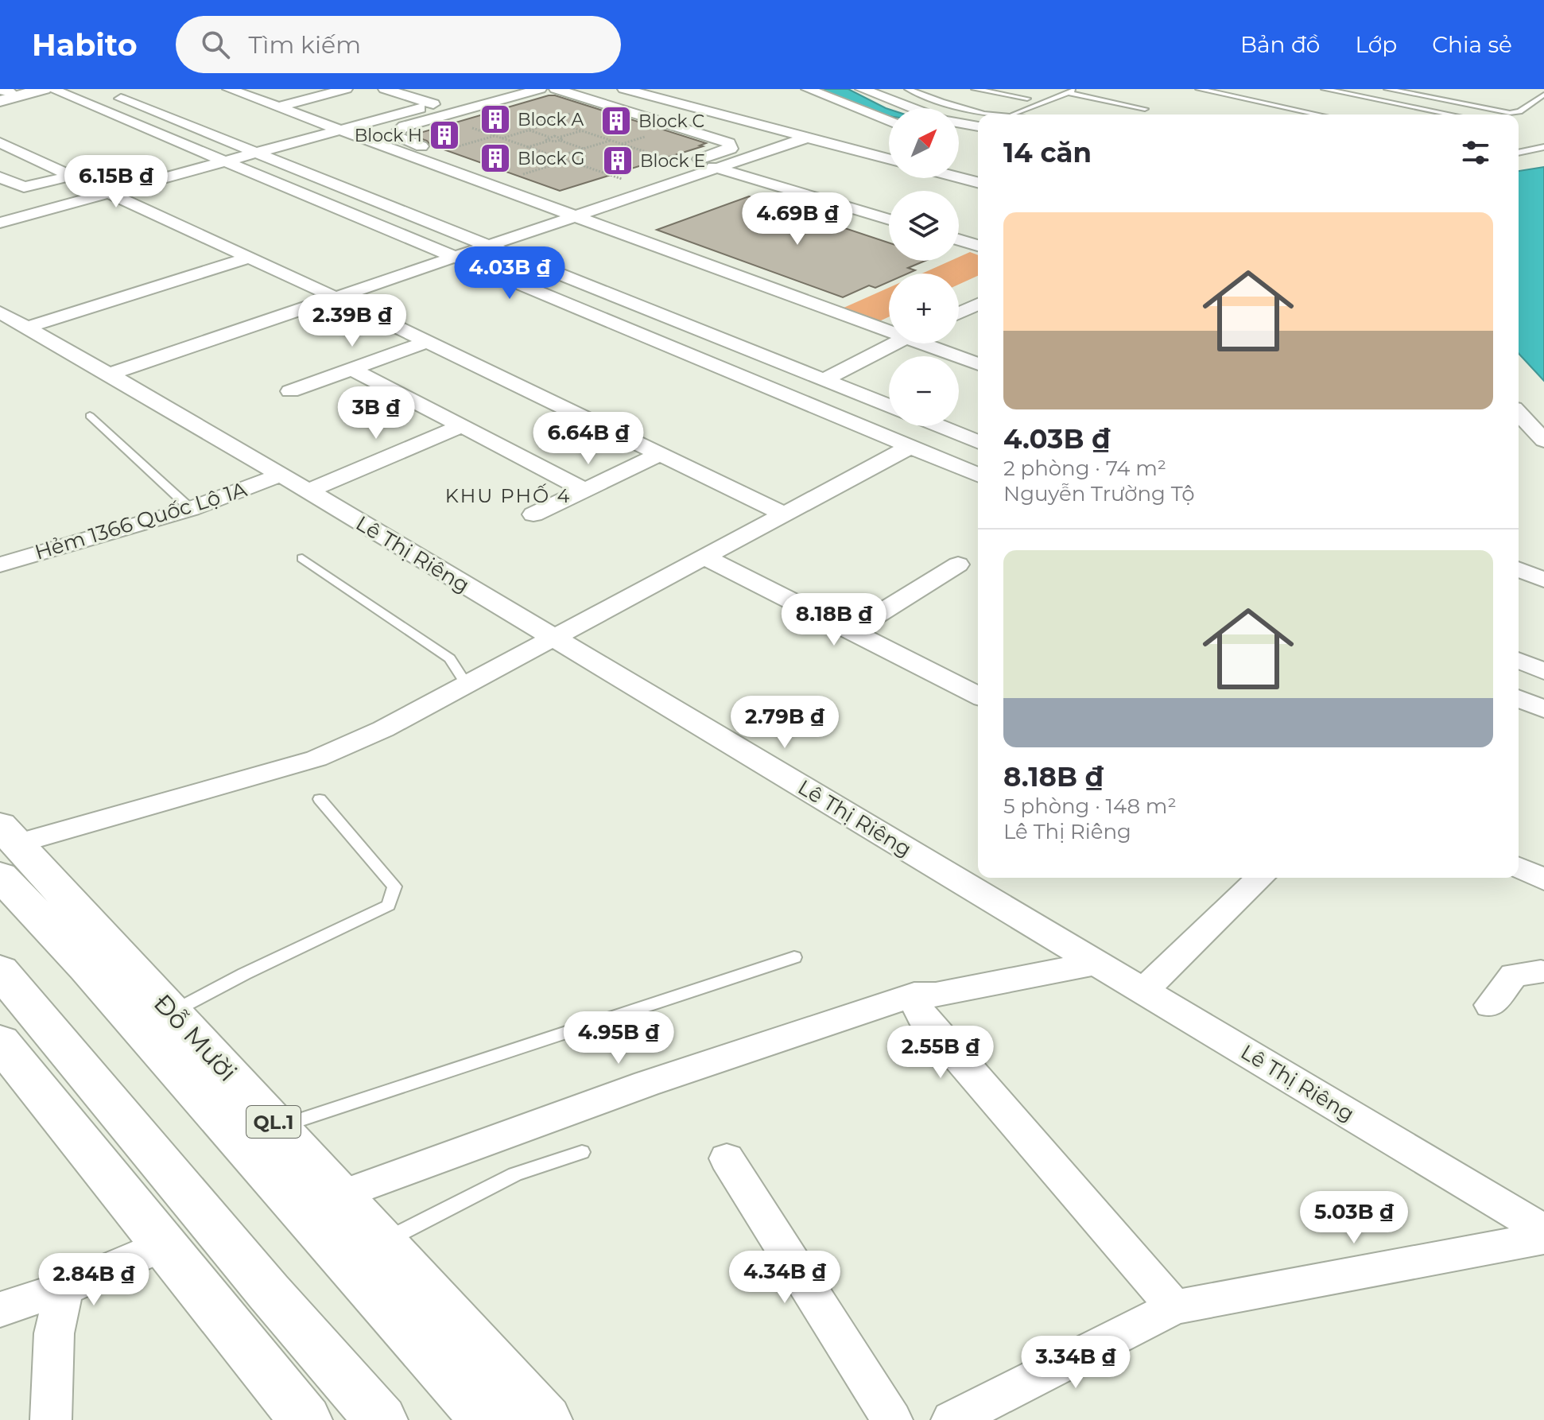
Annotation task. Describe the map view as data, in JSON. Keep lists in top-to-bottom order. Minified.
{"streets":{"highway":["Đỗ Mười","QL.1"],"street":["Hẻm 1366 Quốc Lộ 1A","Lê Thị Riêng"]},"crossings":[["Hẻm 1366 Quốc Lộ 1A","Lê Thị Riêng"]],"districts":["KHU PHỐ 4"],"places":{"building":["Block A","Block C","Block H","Block G","Block E"]},"north":"top right","page":{"header":"Habito","search":"Tìm kiếm","nav":["Bản đồ","Lớp","Chia sẻ"],"map_buttons":["+","−"],"heading":"14 căn","price":["6.15B ₫","4.69B ₫","4.03B ₫","2.39B ₫","3B ₫","6.64B ₫","8.18B ₫","2.79B ₫","4.95B ₫","2.55B ₫","5.03B ₫","4.34B ₫","2.84B ₫","3.34B ₫"],"list":[{"name":"4.03B ₫","note":"2 phòng · 74 m² · Nguyễn Trường Tộ"},{"name":"8.18B ₫","note":"5 phòng · 148 m² · Lê Thị Riêng"}]}}
